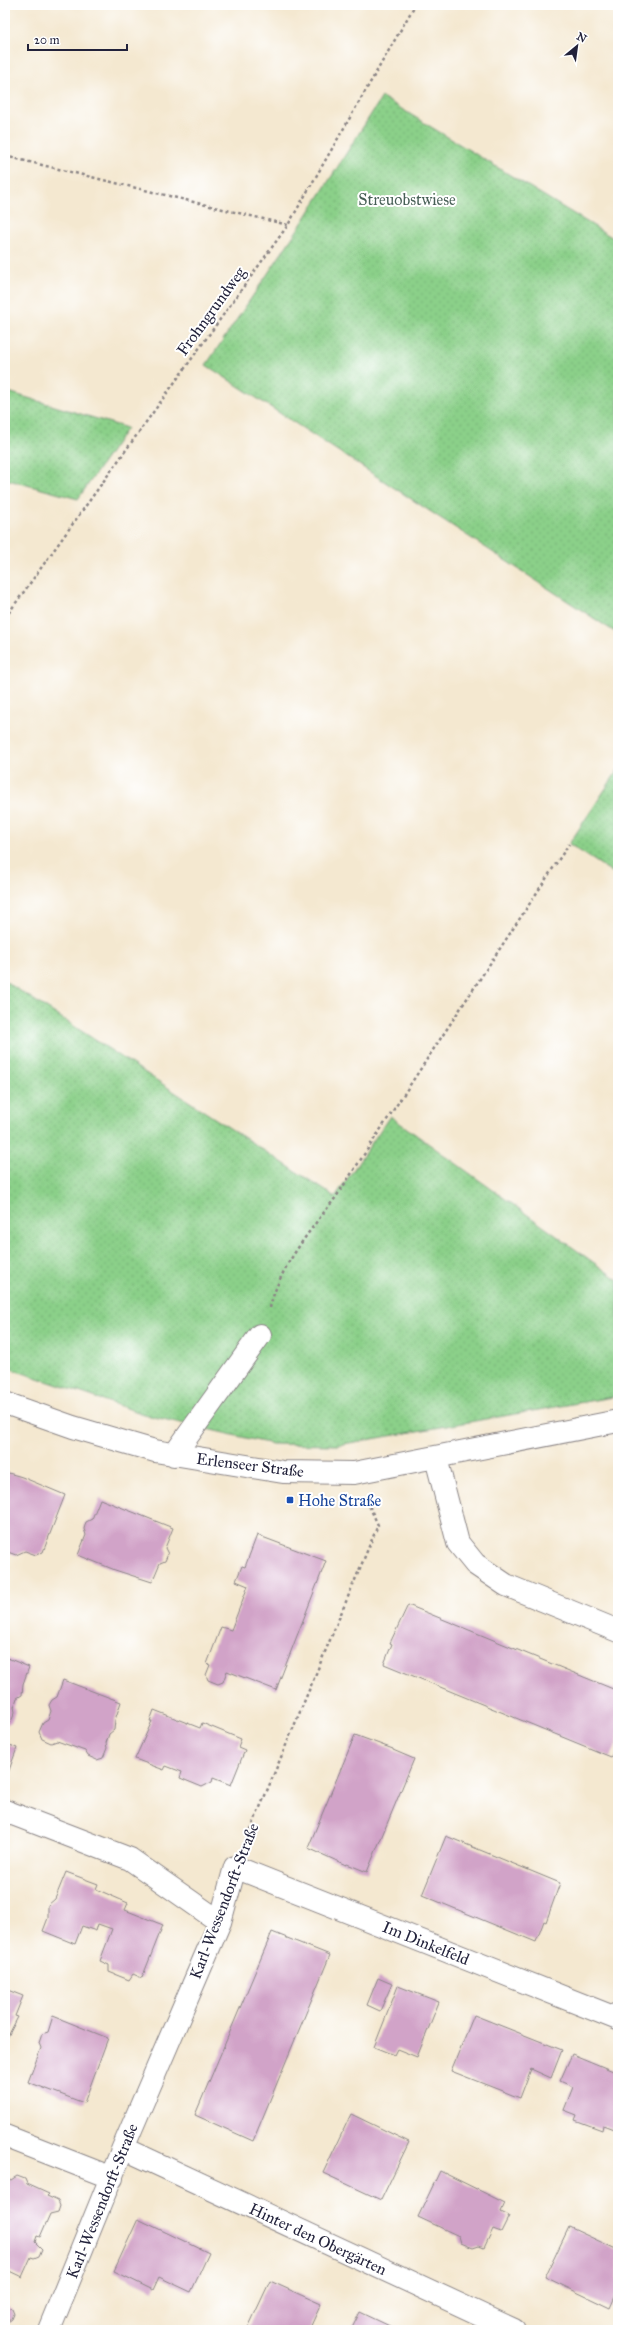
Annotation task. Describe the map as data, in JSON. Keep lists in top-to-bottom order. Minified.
{"streets":{"street":["Erlenseer Straße","Karl-Wessendorft-Straße","Im Dinkelfeld","Hinter den Obergärten"],"path":["Frohngrundweg"]},"crossings":[["Erlenseer Straße","Karl-Wessendorft-Straße"],["Karl-Wessendorft-Straße","Im Dinkelfeld"],["Karl-Wessendorft-Straße","Hinter den Obergärten"]],"parks":["Streuobstwiese"],"places":{"transit":["Hohe Straße"]},"scale_bar":"20 m","north":"top right"}
